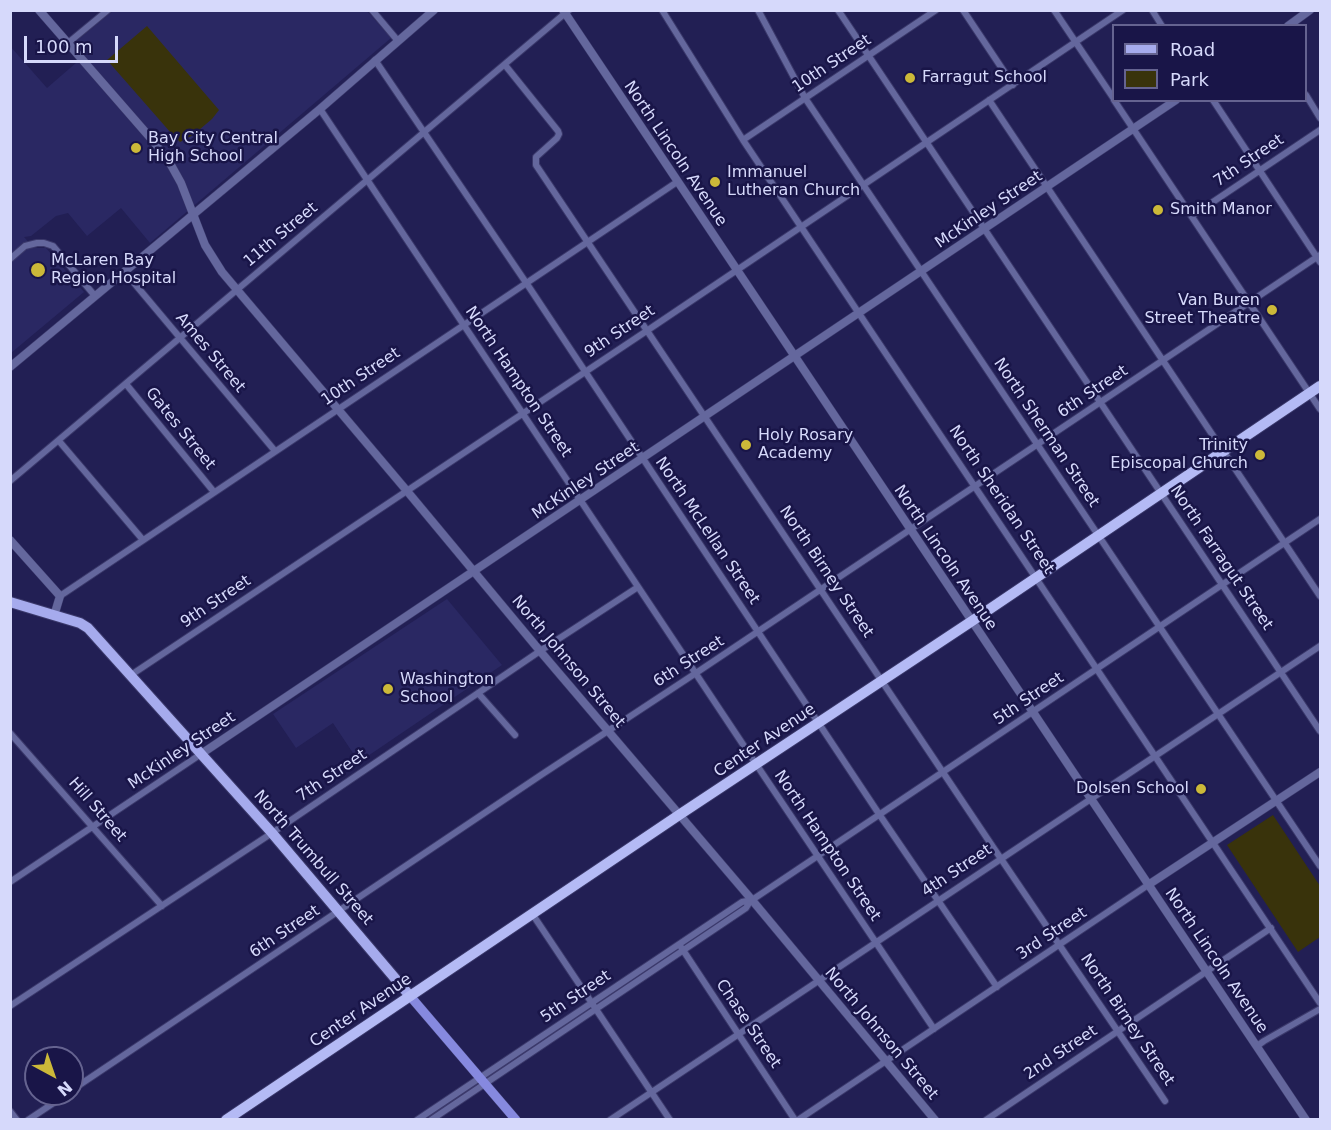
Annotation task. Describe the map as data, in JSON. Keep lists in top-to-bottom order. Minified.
{"streets":{"highway":["Center Avenue"],"main road":["North Trumbull Street"],"street":["10th Street","North Lincoln Avenue","7th Street","McKinley Street","11th Street","9th Street","Ames Street","North Hampton Street","6th Street","Gates Street","North Sherman Street","North Sheridan Street","North McLellan Street","North Farragut Street","North Birney Street","North Johnson Street","5th Street","Hill Street","4th Street","3rd Street","Chase Street","2nd Street"]},"crossings":[["10th Street","North Lincoln Avenue"],["10th Street","Ames Street"],["10th Street","North Hampton Street"],["10th Street","Gates Street"],["10th Street","North Sherman Street"],["10th Street","North Sheridan Street"],["10th Street","North McLellan Street"],["10th Street","North Farragut Street"],["10th Street","North Birney Street"],["10th Street","North Johnson Street"],["North Lincoln Avenue","McKinley Street"],["North Lincoln Avenue","11th Street"],["North Lincoln Avenue","9th Street"],["North Lincoln Avenue","6th Street"],["North Lincoln Avenue","5th Street"],["North Lincoln Avenue","Center Avenue"],["North Lincoln Avenue","4th Street"],["North Lincoln Avenue","3rd Street"],["North Lincoln Avenue","2nd Street"],["7th Street","North Hampton Street"],["7th Street","North Johnson Street"],["7th Street","Hill Street"],["7th Street","North Trumbull Street"],["McKinley Street","North Hampton Street"],["McKinley Street","North Sherman Street"],["McKinley Street","North Sheridan Street"],["McKinley Street","North McLellan Street"],["McKinley Street","North Farragut Street"],["McKinley Street","North Birney Street"],["McKinley Street","North Johnson Street"],["McKinley Street","Hill Street"],["McKinley Street","North Trumbull Street"],["11th Street","Ames Street"],["11th Street","North Hampton Street"],["11th Street","Gates Street"],["11th Street","North McLellan Street"],["11th Street","North Birney Street"],["11th Street","North Johnson Street"],["9th Street","North Hampton Street"],["9th Street","North Sherman Street"],["9th Street","North Sheridan Street"],["9th Street","North McLellan Street"],["9th Street","North Farragut Street"],["9th Street","North Birney Street"],["9th Street","North Johnson Street"],["9th Street","North Trumbull Street"],["North Hampton Street","6th Street"],["North Hampton Street","5th Street"],["North Hampton Street","Center Avenue"],["North Hampton Street","4th Street"],["North Hampton Street","3rd Street"],["6th Street","North Sherman Street"],["6th Street","North Sheridan Street"],["6th Street","North McLellan Street"],["6th Street","North Farragut Street"],["6th Street","North Birney Street"],["6th Street","North Johnson Street"],["6th Street","North Trumbull Street"],["North Sherman Street","5th Street"],["North Sherman Street","Center Avenue"],["North Sherman Street","4th Street"],["North Sherman Street","3rd Street"],["North Sheridan Street","5th Street"],["North Sheridan Street","Center Avenue"],["North Sheridan Street","4th Street"],["North Sheridan Street","3rd Street"],["North Sheridan Street","2nd Street"],["North McLellan Street","5th Street"],["North McLellan Street","Center Avenue"],["North McLellan Street","4th Street"],["North McLellan Street","3rd Street"],["North Farragut Street","5th Street"],["North Farragut Street","Center Avenue"],["North Farragut Street","4th Street"],["North Birney Street","5th Street"],["North Birney Street","Center Avenue"],["North Birney Street","4th Street"],["North Birney Street","3rd Street"],["North Birney Street","2nd Street"],["North Johnson Street","5th Street"],["North Johnson Street","Center Avenue"],["North Johnson Street","4th Street"],["North Johnson Street","3rd Street"],["5th Street","North Trumbull Street"],["5th Street","Chase Street"],["Center Avenue","North Trumbull Street"],["4th Street","Chase Street"],["3rd Street","Chase Street"]],"places":["Farragut School","Bay City Central High School","Immanuel Lutheran Church","Smith Manor","McLaren Bay Region Hospital","Van Buren Street Theatre","Holy Rosary Academy","Trinity Episcopal Church","Washington School","Dolsen School"],"legend":["Road","Park"],"scale_bar":"100 m","north":"bottom right"}
